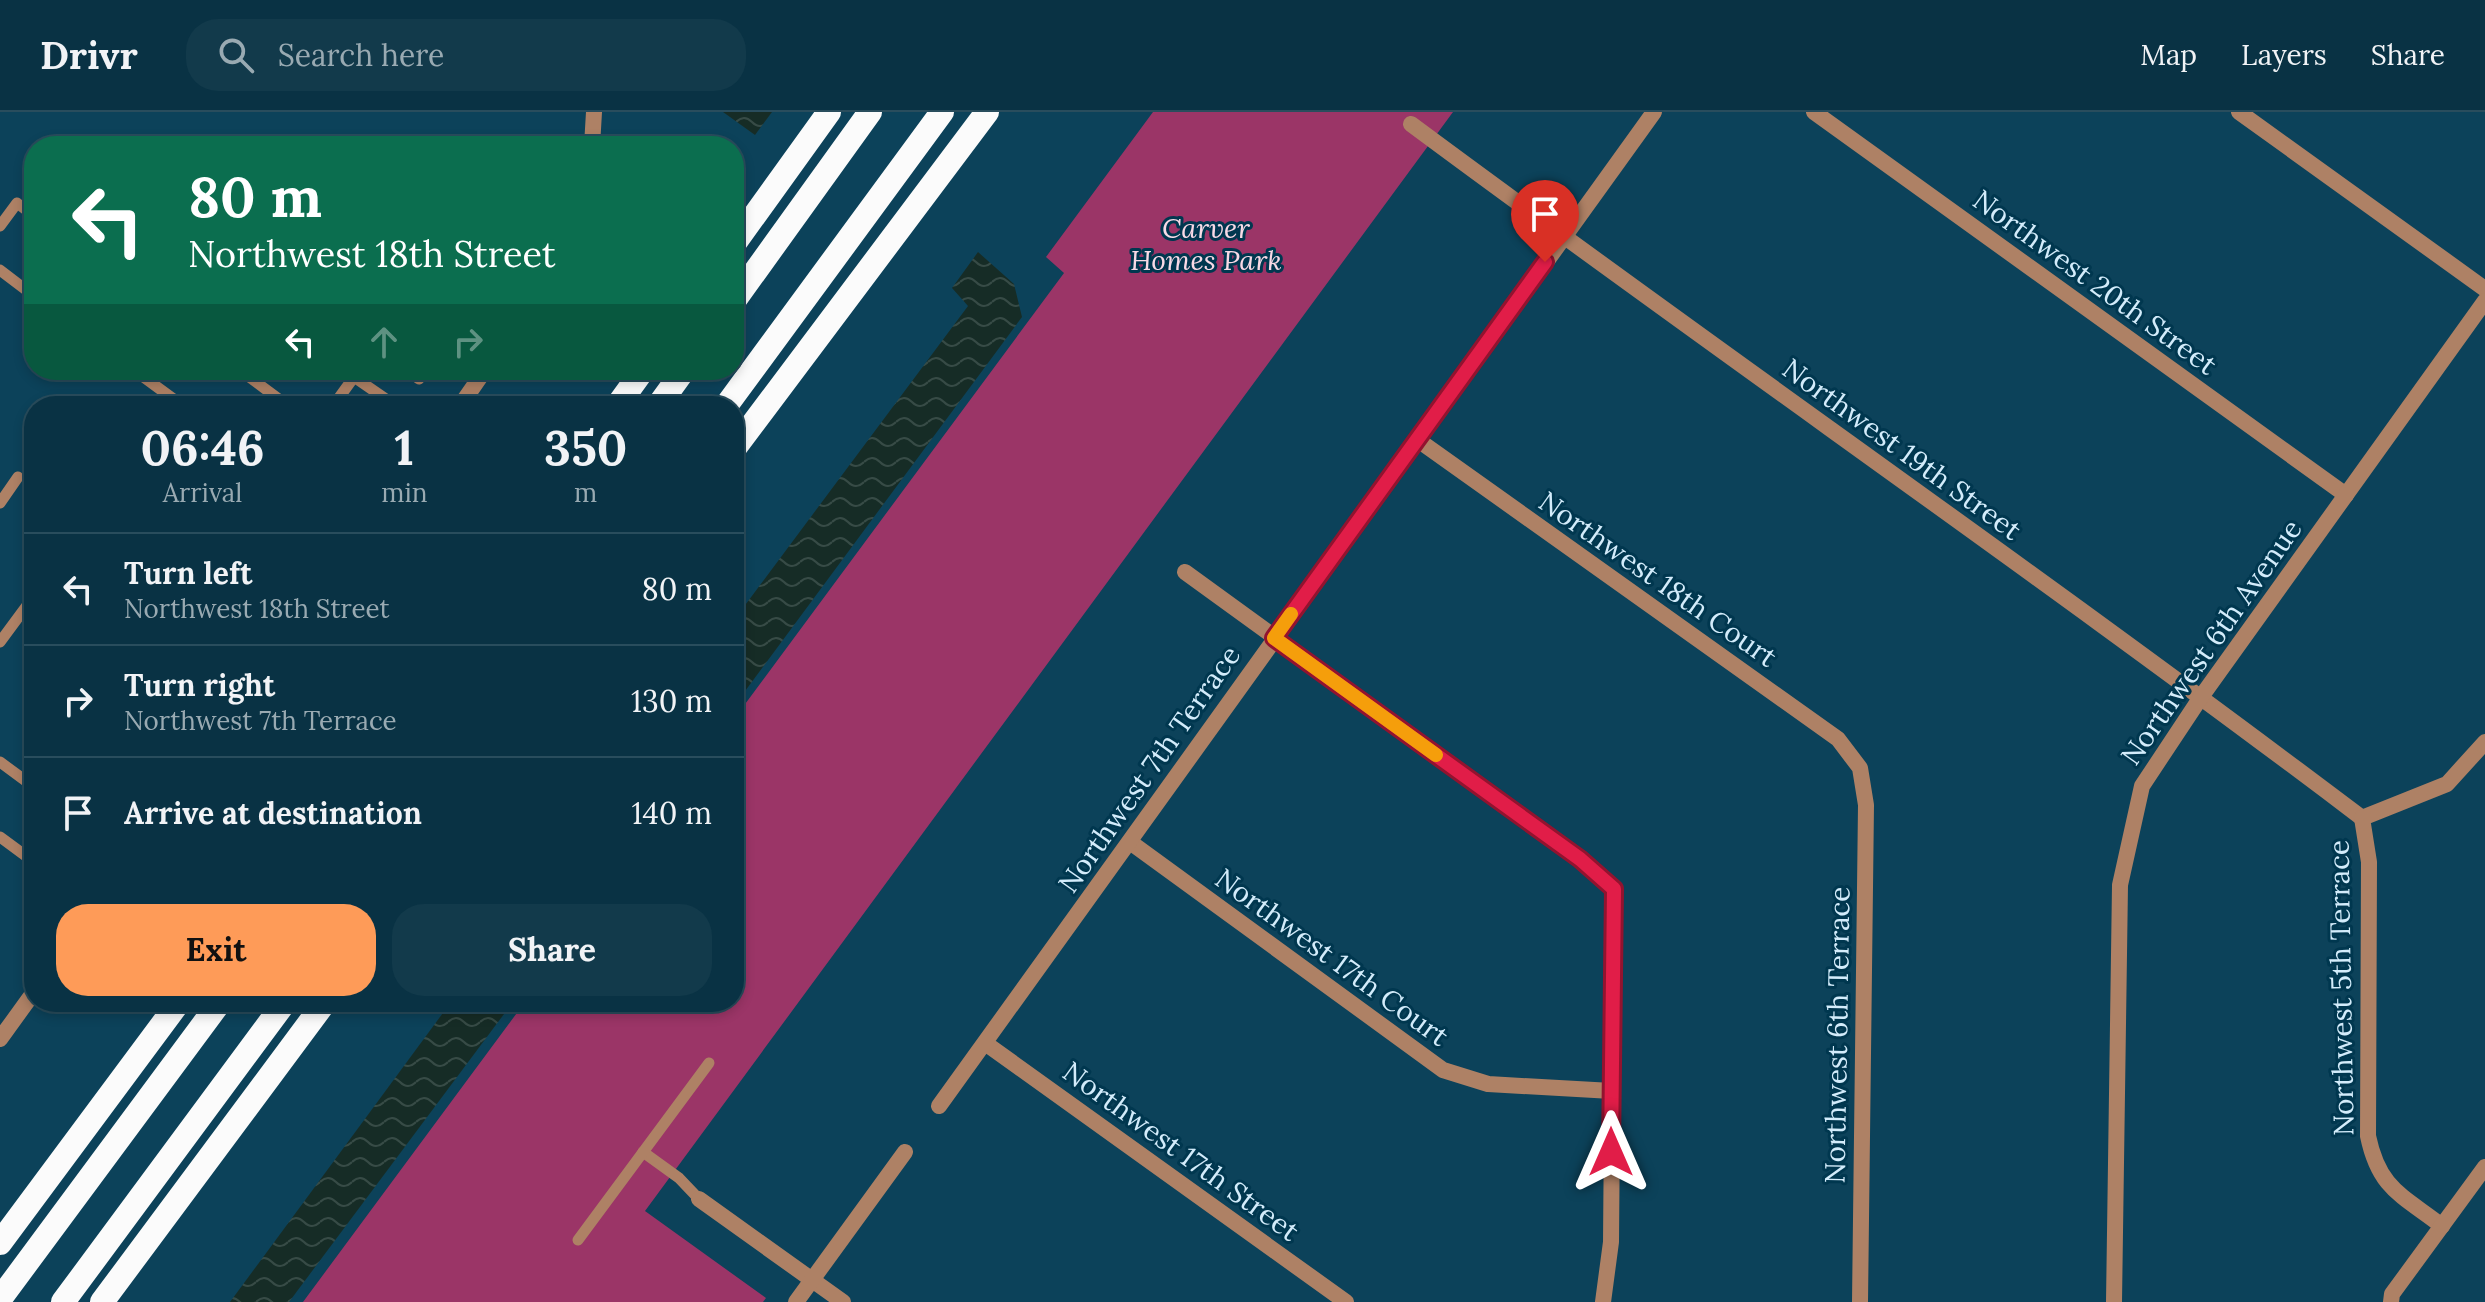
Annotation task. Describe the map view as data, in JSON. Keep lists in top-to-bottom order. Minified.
{"streets":{"street":["Northwest 20th Street","Northwest 19th Street","Northwest 18th Court","Northwest 6th Avenue","Northwest 7th Terrace","Northwest 17th Court","Northwest 5th Terrace","Northwest 6th Terrace","Northwest 17th Street"]},"crossings":[["Northwest 20th Street","Northwest 6th Avenue"],["Northwest 19th Street","Northwest 6th Avenue"],["Northwest 19th Street","Northwest 7th Terrace"],["Northwest 19th Street","Northwest 5th Terrace"],["Northwest 18th Court","Northwest 7th Terrace"],["Northwest 18th Court","Northwest 6th Terrace"],["Northwest 7th Terrace","Northwest 17th Court"],["Northwest 7th Terrace","Northwest 17th Street"]],"parks":["Carver Homes Park"],"page":{"header":"Drivr","search":"Search here","nav":["Map","Layers","Share"],"turn":["80 m","Northwest 18th Street"],"eta":["06:46","Arrival","1","min","350","m"],"list":[{"name":"Turn left","note":"Northwest 18th Street","value":"80 m"},{"name":"Turn right","note":"Northwest 7th Terrace","value":"130 m"},{"name":"Arrive at destination","value":"140 m"}],"buttons":["Exit","Share"]}}
